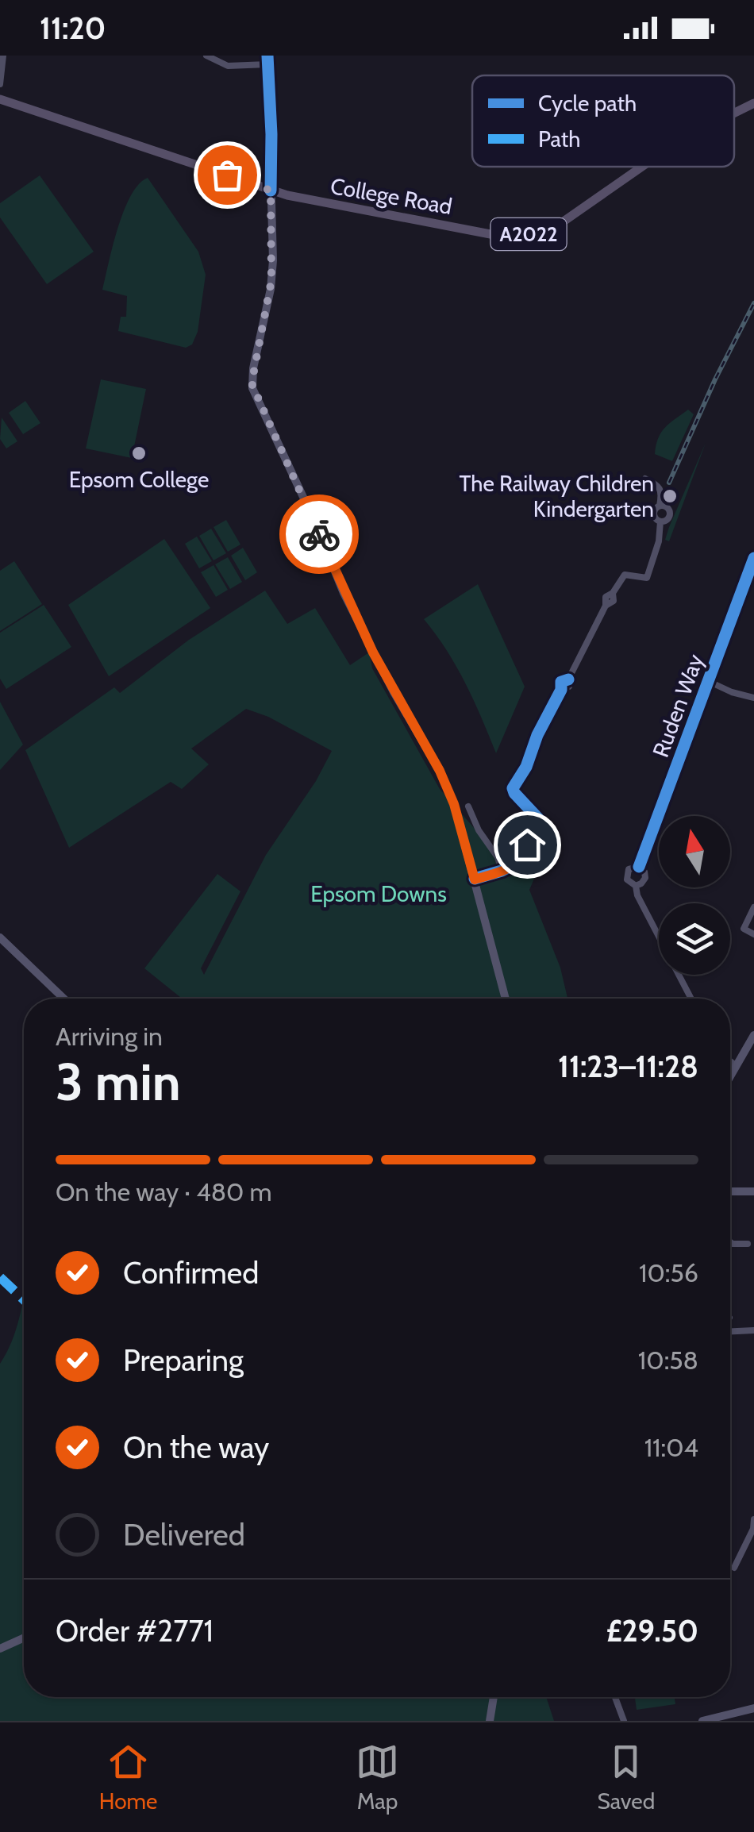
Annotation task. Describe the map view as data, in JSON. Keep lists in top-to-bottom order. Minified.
{"streets":{"main road":["College Road","A2022"],"street":["Ruden Way"]},"parks":["Epsom Downs"],"places":["Epsom College","The Railway Children Kindergarten"],"legend":["Cycle path","Path"],"north":"top","page":{"status":"11:20","heading":["3 min","Arriving in","11:23–11:28"],"panel":["Order #2771","£29.50"],"bar":"On the way · 480 m","list":[["Confirmed","10:56"],["Preparing","10:58"],["On the way","11:04"],"Delivered"],"tabs":["Home","Map","Saved"]}}
